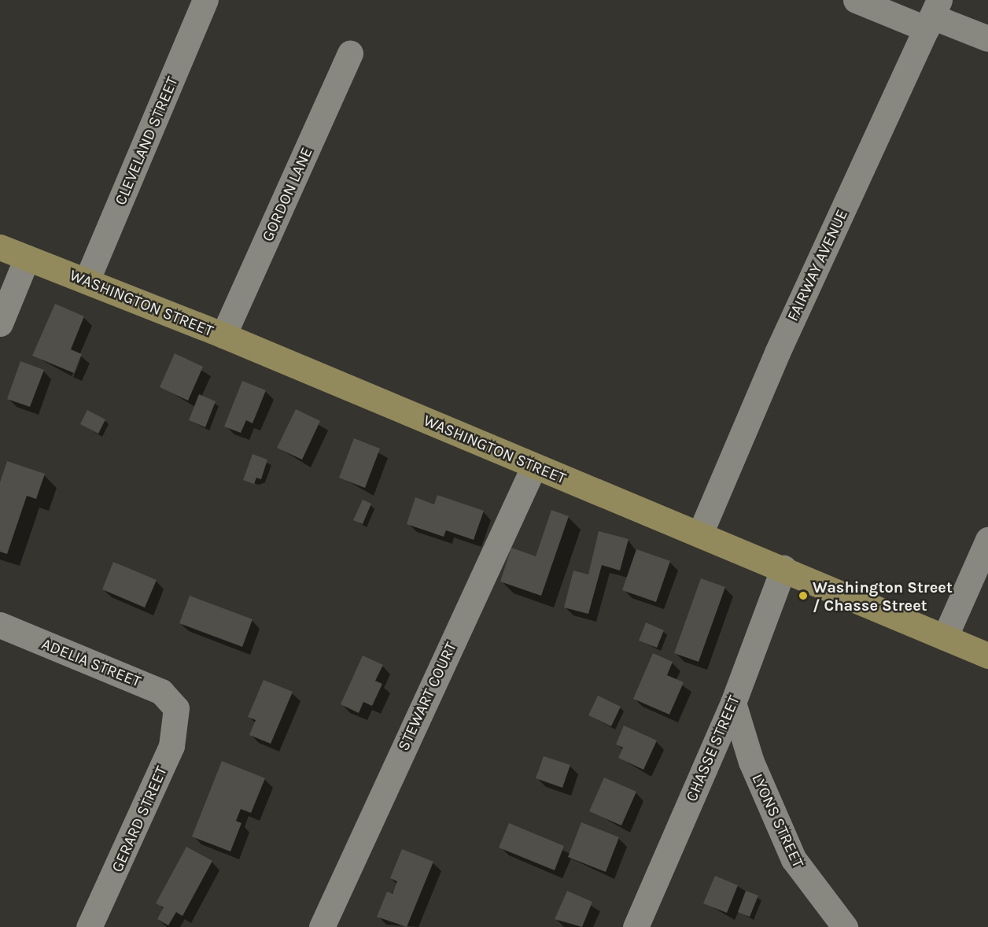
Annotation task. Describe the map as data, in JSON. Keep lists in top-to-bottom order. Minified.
{"streets":{"main road":["WASHINGTON STREET"],"street":["CLEVELAND STREET","GORDON LANE","FAIRWAY AVENUE","ADELIA STREET","STEWART COURT","CHASSE STREET","GERARD STREET","LYONS STREET"]},"crossings":[["CLEVELAND STREET","WASHINGTON STREET"],["GORDON LANE","WASHINGTON STREET"],["FAIRWAY AVENUE","WASHINGTON STREET"],["WASHINGTON STREET","STEWART COURT"],["WASHINGTON STREET","CHASSE STREET"],["ADELIA STREET","GERARD STREET"],["CHASSE STREET","LYONS STREET"]],"places":["Washington Street / Chasse Street"]}
